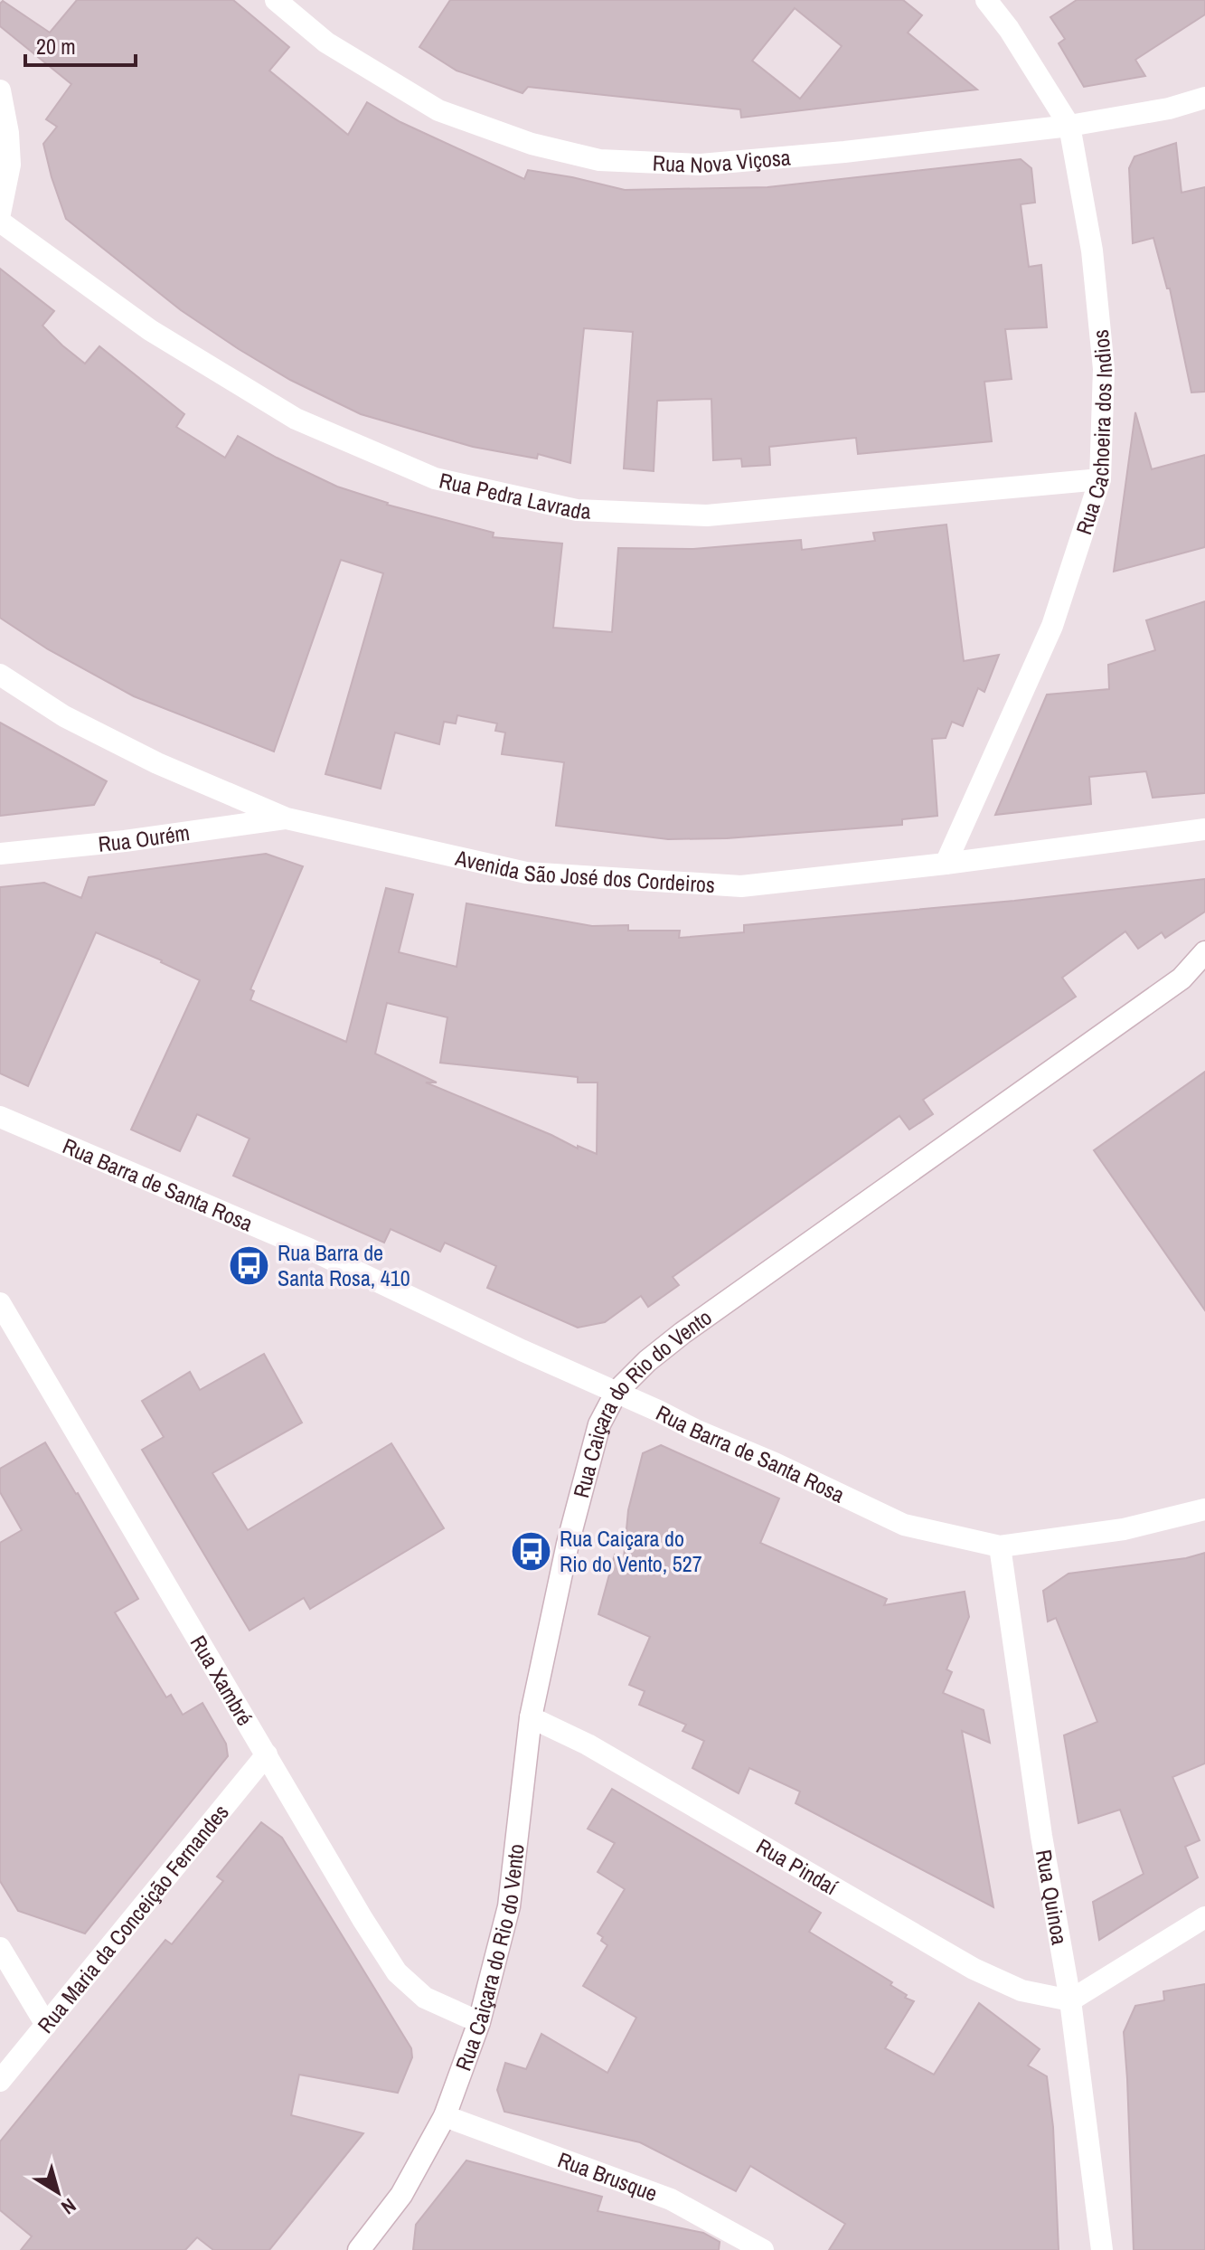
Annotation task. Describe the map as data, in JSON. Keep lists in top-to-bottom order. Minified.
{"streets":{"street":["Rua Nova Viçosa","Rua Cachoeira dos Indios","Rua Pedra Lavrada","Rua Ourém","Avenida São José dos Cordeiros","Rua Barra de Santa Rosa","Rua Caiçara do Rio do Vento","Rua Xambré","Rua Pindaí","Rua Quinoa","Rua Maria da Conceição Fernandes","Rua Brusque"]},"crossings":[["Rua Nova Viçosa","Rua Cachoeira dos Indios"],["Rua Cachoeira dos Indios","Rua Pedra Lavrada"],["Rua Cachoeira dos Indios","Avenida São José dos Cordeiros"],["Rua Ourém","Avenida São José dos Cordeiros"],["Rua Barra de Santa Rosa","Rua Caiçara do Rio do Vento"],["Rua Barra de Santa Rosa","Rua Quinoa"],["Rua Caiçara do Rio do Vento","Rua Xambré"],["Rua Caiçara do Rio do Vento","Rua Pindaí"],["Rua Caiçara do Rio do Vento","Rua Brusque"],["Rua Xambré","Rua Maria da Conceição Fernandes"],["Rua Pindaí","Rua Quinoa"]],"places":{"bus stop":["Rua Barra de Santa Rosa, 410","Rua Caiçara do Rio do Vento, 527"]},"scale_bar":"20 m","north":"bottom right"}
